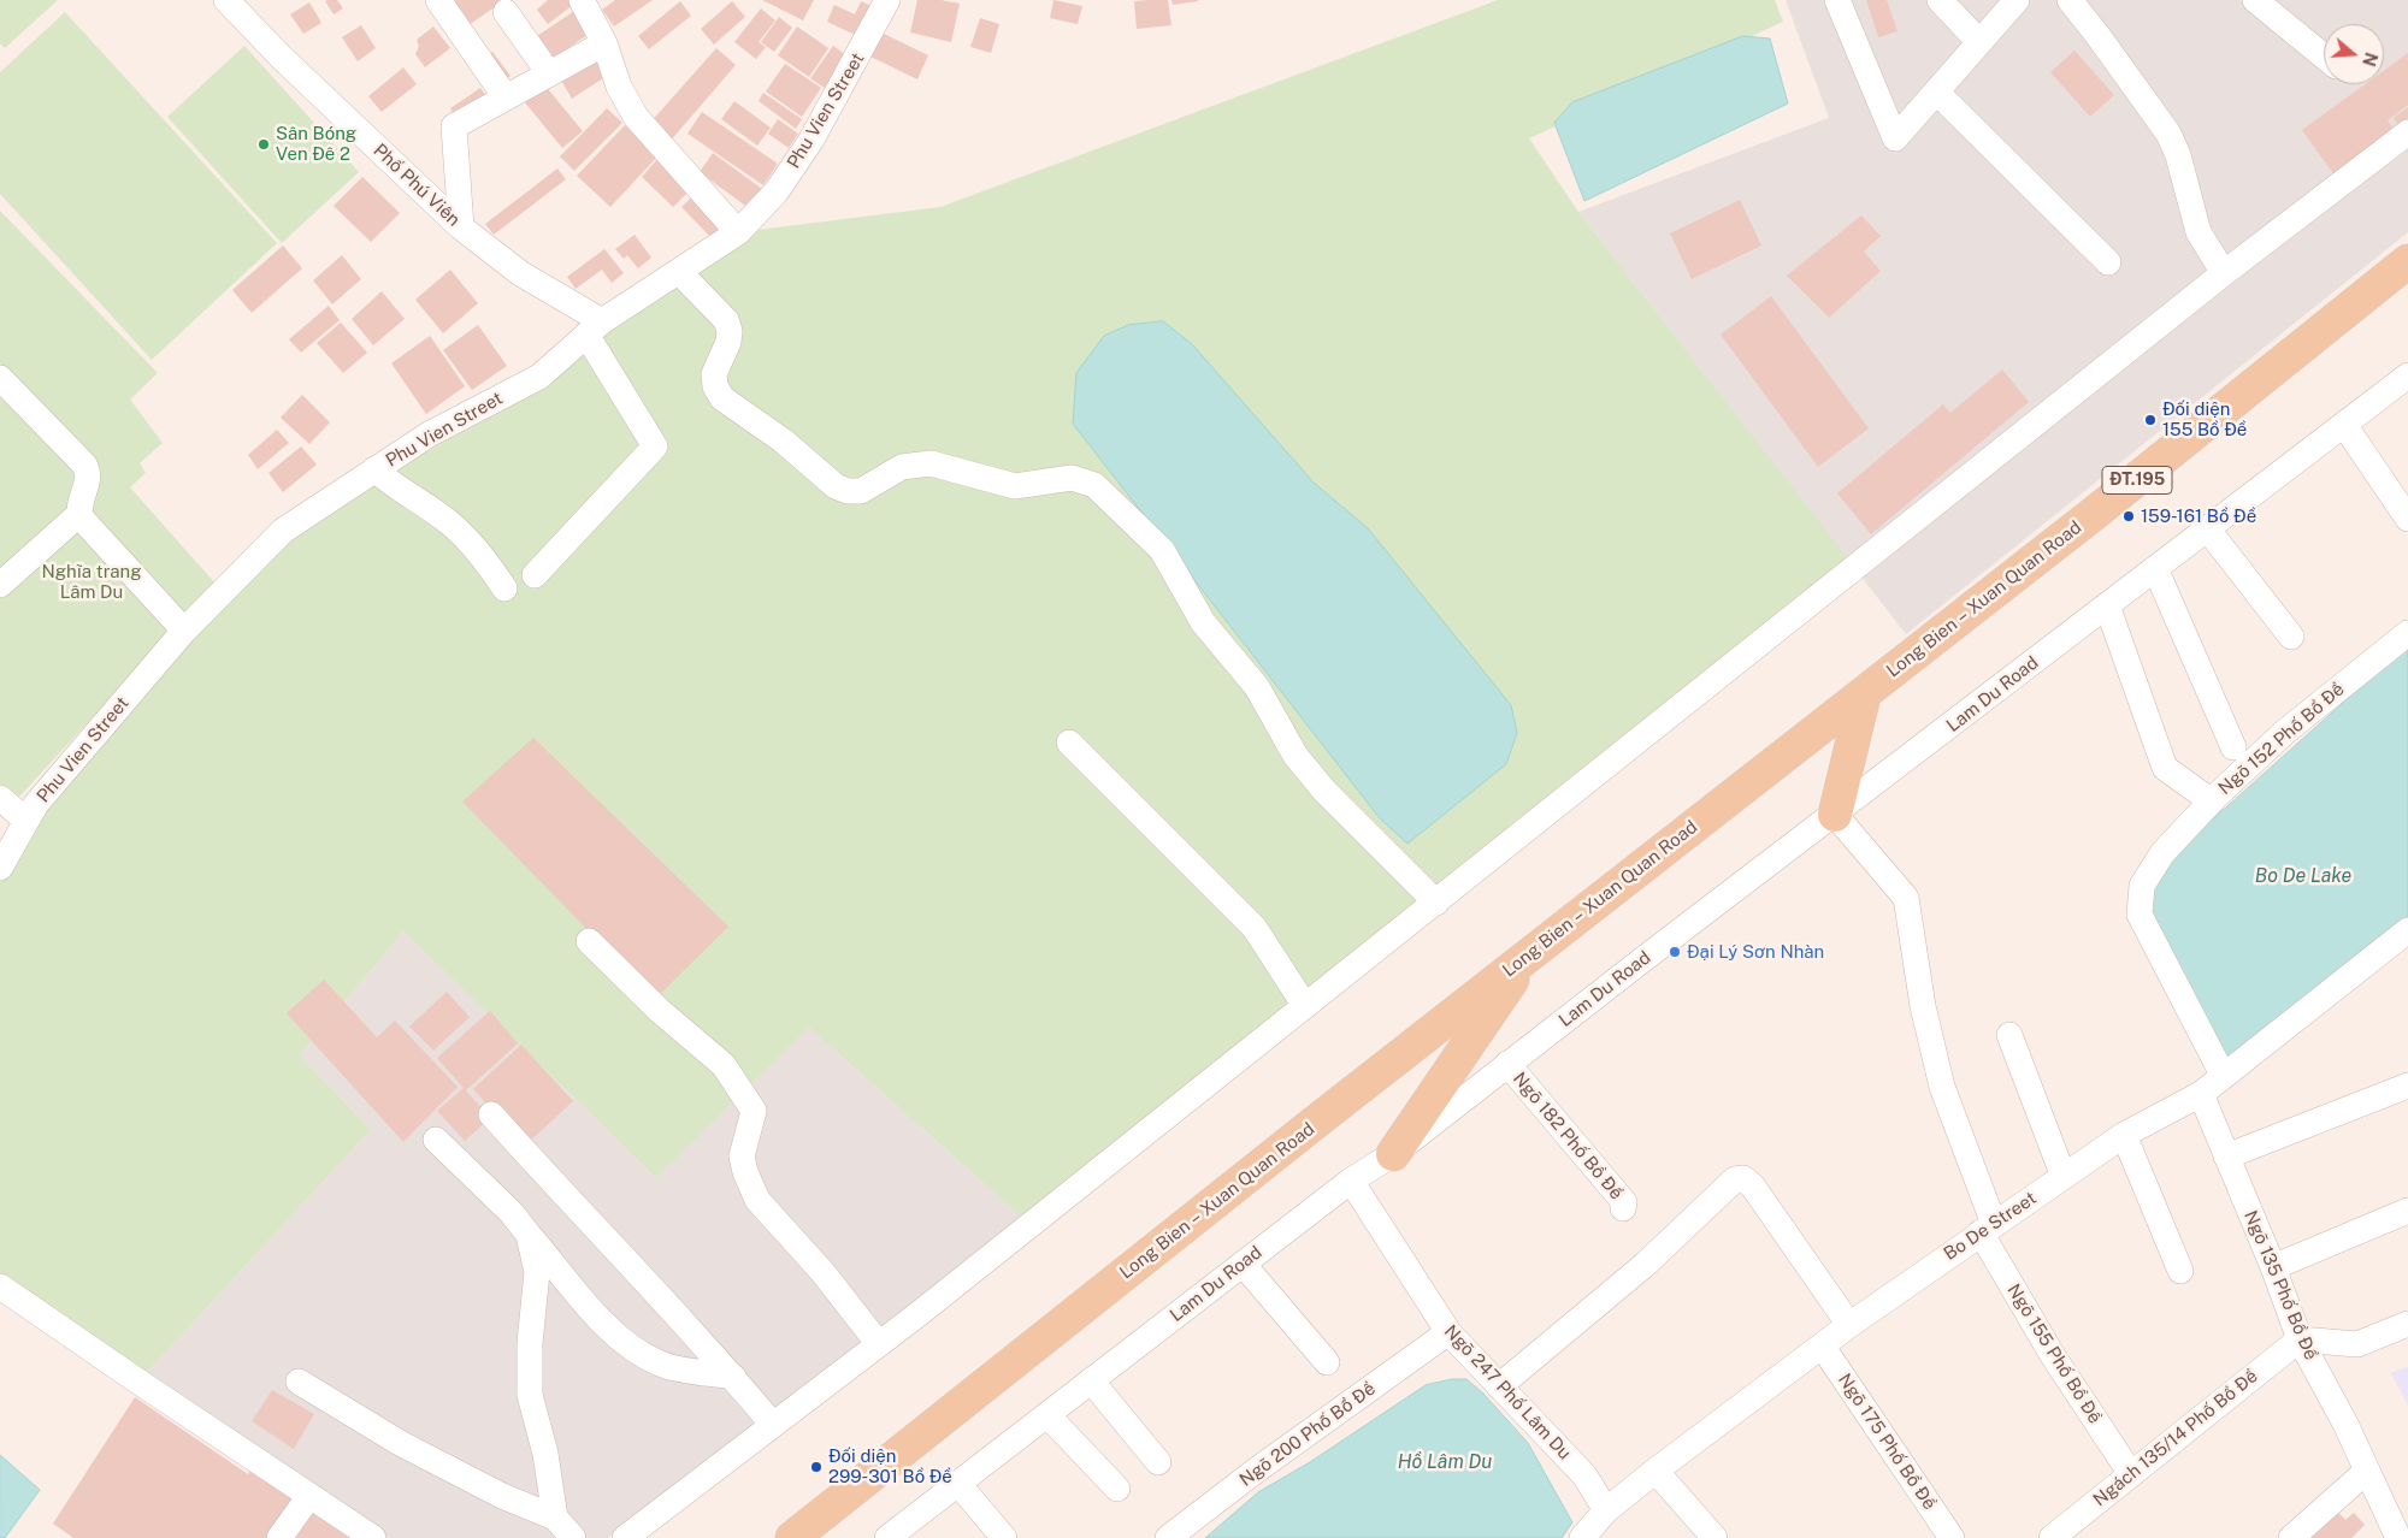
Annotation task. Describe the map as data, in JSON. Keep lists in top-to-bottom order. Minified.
{"streets":{"main road":["ĐT.195","Long Bien – Xuan Quan Road"],"street":["Phu Vien Street","Phố Phú Viên","Lam Du Road","Ngõ 152 Phố Bồ Đề","Ngõ 182 Phố Bồ Đề","Bo De Street","Ngõ 135 Phố Bồ Đề","Ngõ 155 Phố Bồ Đề","Ngõ 247 Phố Lâm Du","Ngõ 200 Phố Bồ Đề","Ngách 135/14 Phố Bồ Đề","Ngõ 175 Phố Bồ Đề"]},"crossings":[["Phu Vien Street","Phố Phú Viên"],["Lam Du Road","Ngõ 182 Phố Bồ Đề"],["Lam Du Road","Ngõ 155 Phố Bồ Đề"],["Lam Du Road","Ngõ 247 Phố Lâm Du"],["Ngõ 152 Phố Bồ Đề","Bo De Street"],["Bo De Street","Ngõ 135 Phố Bồ Đề"],["Bo De Street","Ngõ 155 Phố Bồ Đề"],["Bo De Street","Ngõ 247 Phố Lâm Du"],["Bo De Street","Ngõ 175 Phố Bồ Đề"],["Ngõ 135 Phố Bồ Đề","Ngách 135/14 Phố Bồ Đề"],["Ngõ 155 Phố Bồ Đề","Ngách 135/14 Phố Bồ Đề"],["Ngõ 247 Phố Lâm Du","Ngõ 200 Phố Bồ Đề"]],"water":["Bo De Lake","Hồ Lâm Du"],"parks":["Nghĩa trang Lâm Du"],"places":["Sân Bóng Ven Đê 2","Đối diện 155 Bồ Đề","159-161 Bồ Đề","Đại Lý Sơn Nhàn","Đối diện 299-301 Bồ Đề"],"north":"right"}
